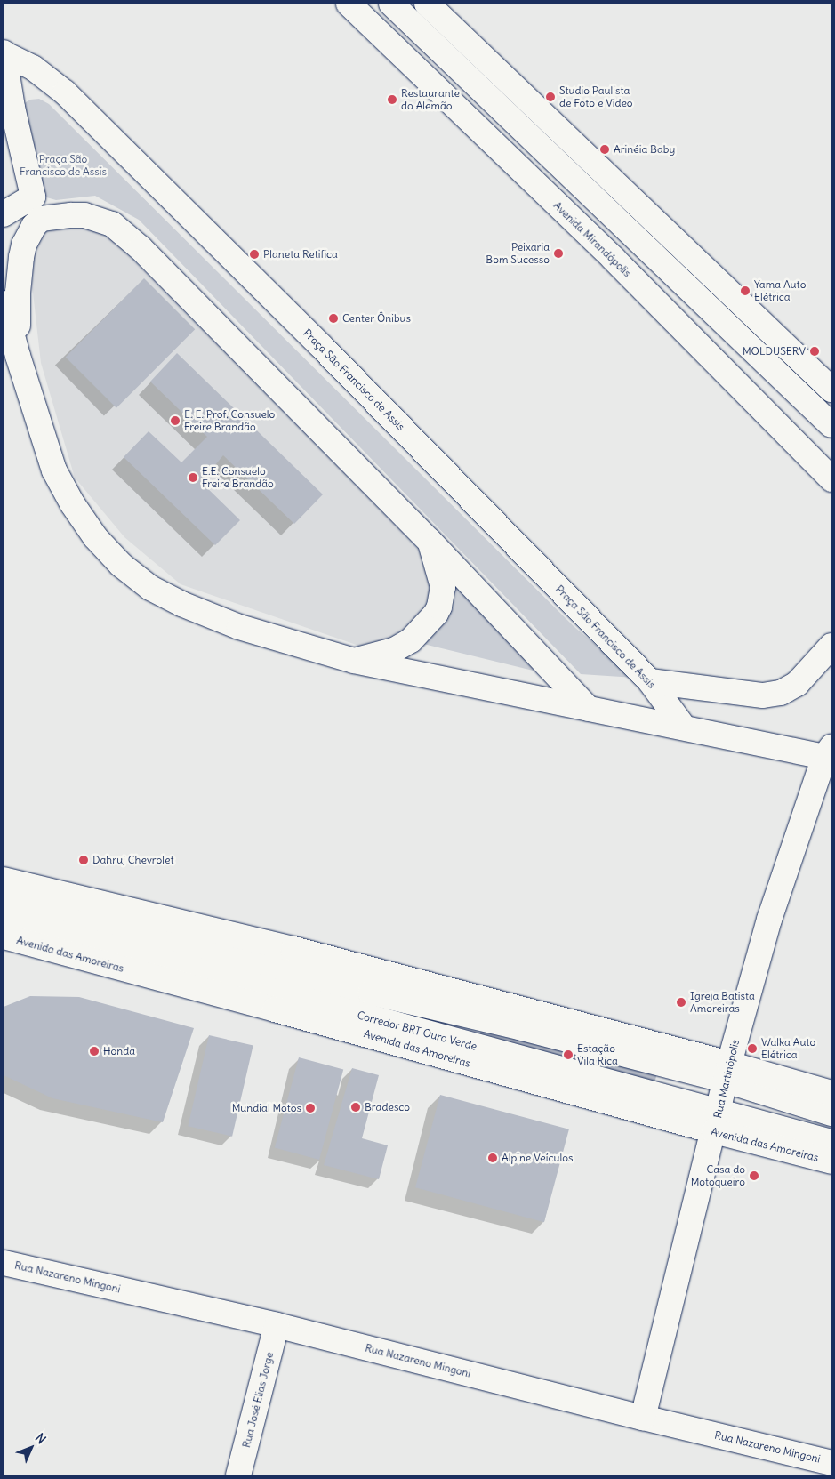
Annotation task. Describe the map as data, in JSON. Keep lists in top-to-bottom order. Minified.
{"streets":{"street":["Avenida Mirandópolis","Praça São Francisco de Assis","Avenida das Amoreiras","Corredor BRT Ouro Verde","Rua Martinópolis","Rua Nazareno Mingoni","Rua José Elias Jorge"]},"crossings":[["Avenida das Amoreiras","Corredor BRT Ouro Verde"],["Avenida das Amoreiras","Rua Martinópolis"],["Corredor BRT Ouro Verde","Rua Martinópolis"],["Rua Martinópolis","Rua Nazareno Mingoni"],["Rua Nazareno Mingoni","Rua José Elias Jorge"]],"parks":["Praça São Francisco de Assis"],"places":["Studio Paulista de Foto e Video","Restaurante do Alemão","Arinéia Baby","Peixaria Bom Sucesso","Planeta Retifica","Yama Auto Elétrica","Center Ônibus","MOLDUSERV","E. E. Prof. Consuelo Freire Brandão","E.E. Consuelo Freire Brandão","Dahruj Chevrolet","Igreja Batista Amoreiras","Walka Auto Elétrica","Honda","Estação Vila Rica","Bradesco","Mundial Motos","Alpine Veículos","Casa do Motoqueiro"],"north":"top right"}
